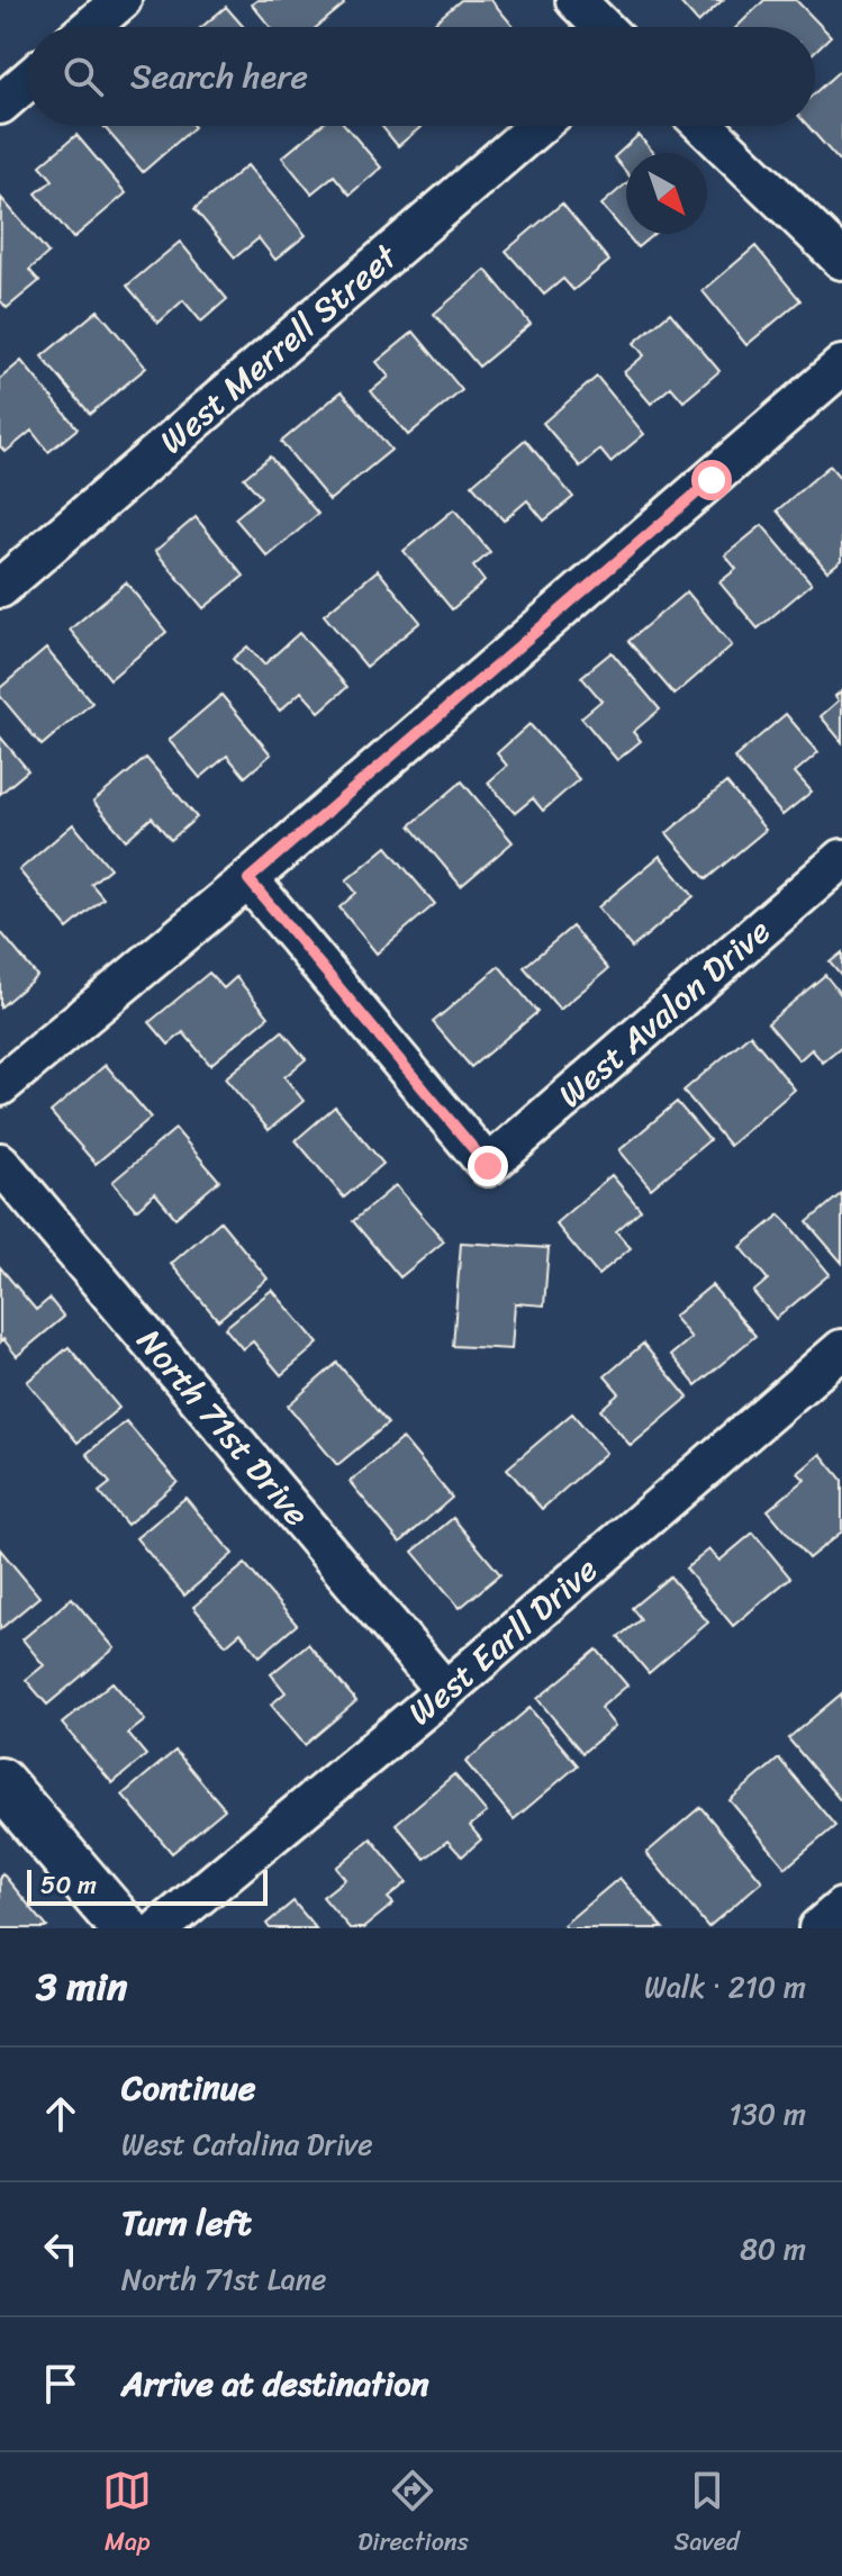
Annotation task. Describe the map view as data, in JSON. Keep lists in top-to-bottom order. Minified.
{"streets":{"street":["West Merrell Street","West Avalon Drive","North 71st Drive","West Earll Drive"]},"crossings":[["North 71st Drive","West Earll Drive"]],"scale_bar":"50 m","north":"bottom right","page":{"search":"Search here","scale":"50 m","heading":["3 min","Walk · 210 m"],"list":[["Continue","West Catalina Drive","130 m"],["Turn left","North 71st Lane","80 m"],"Arrive at destination"],"nav":["Map","Directions","Saved"]}}
